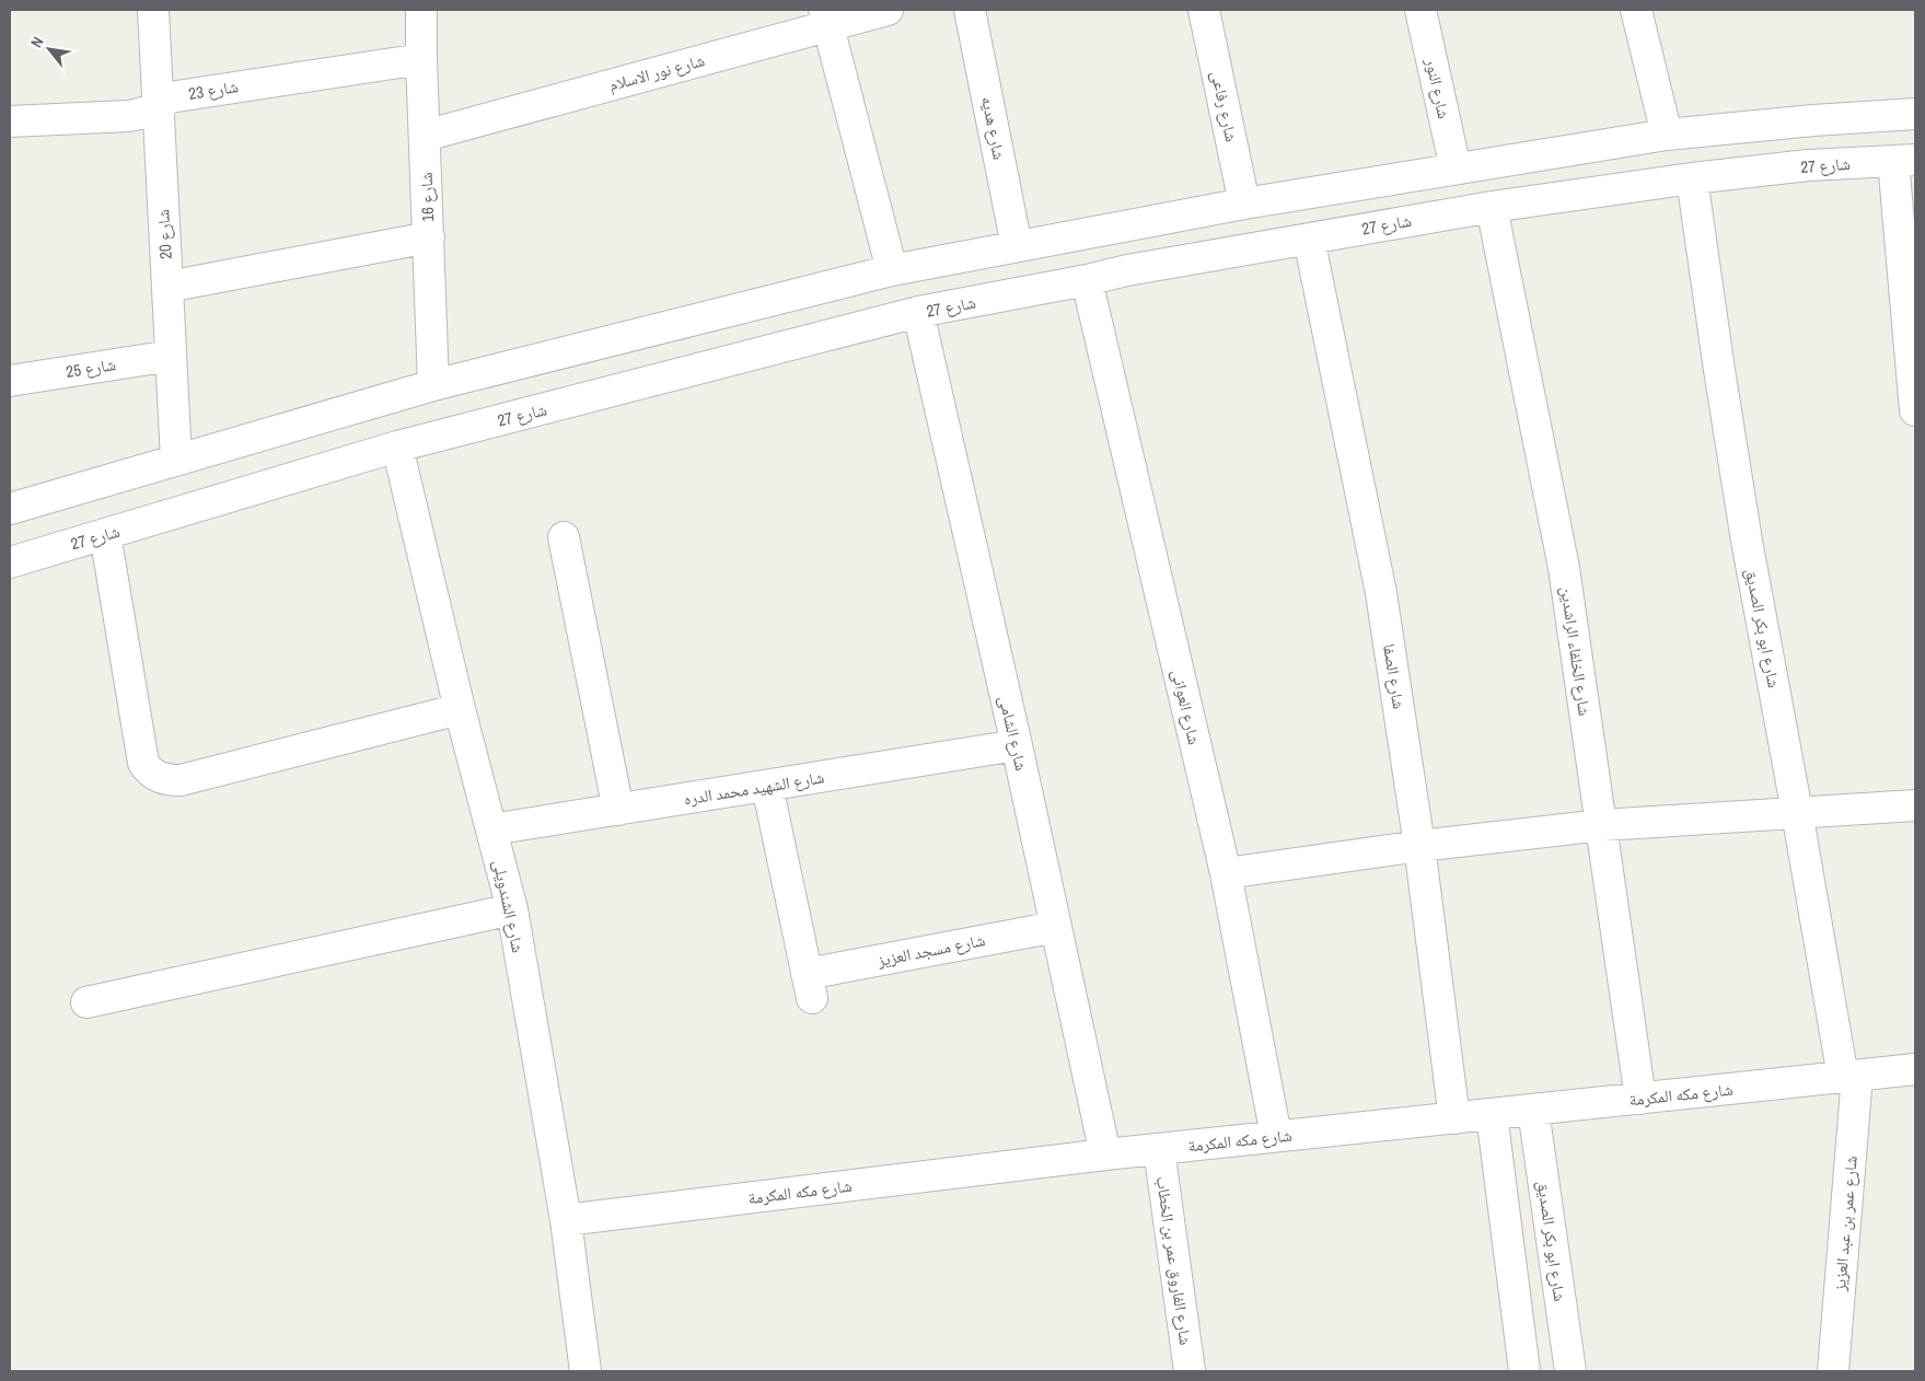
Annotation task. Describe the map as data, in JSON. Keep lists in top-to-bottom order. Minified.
{"streets":{"street":["شارع نور الاسلام","شارع النور","شارع 23","شارع رفاعى","شارع هديه","شارع 27","شارع 16","شارع 20","شارع 25","شارع ابو بكر الصديق","شارع الخلفاء الراشدين","شارع الصفا","شارع العوانى","شارع الشامى","شارع الشهيد محمد الدره","شارع الشندويلى","شارع مسجد العزيز","شارع مكه المكرمة","شارع عمر بن عبد العزيز","شارع الفاروق عمر بن الخطاب"]},"crossings":[["شارع نور الاسلام","شارع 16"],["شارع 23","شارع 16"],["شارع 23","شارع 20"],["شارع 27","شارع ابو بكر الصديق"],["شارع 27","شارع الخلفاء الراشدين"],["شارع 27","شارع الصفا"],["شارع 27","شارع العوانى"],["شارع 27","شارع الشامى"],["شارع 27","شارع الشندويلى"],["شارع 20","شارع 25"],["شارع ابو بكر الصديق","شارع مكه المكرمة"],["شارع ابو بكر الصديق","شارع عمر بن عبد العزيز"],["شارع الخلفاء الراشدين","شارع مكه المكرمة"],["شارع الصفا","شارع مكه المكرمة"],["شارع العوانى","شارع مكه المكرمة"],["شارع الشامى","شارع الشهيد محمد الدره"],["شارع الشامى","شارع مسجد العزيز"],["شارع الشامى","شارع مكه المكرمة"],["شارع الشهيد محمد الدره","شارع الشندويلى"],["شارع الشهيد محمد الدره","شارع مسجد العزيز"],["شارع الشندويلى","شارع مكه المكرمة"],["شارع مكه المكرمة","شارع عمر بن عبد العزيز"],["شارع مكه المكرمة","شارع الفاروق عمر بن الخطاب"]],"north":"top left"}
